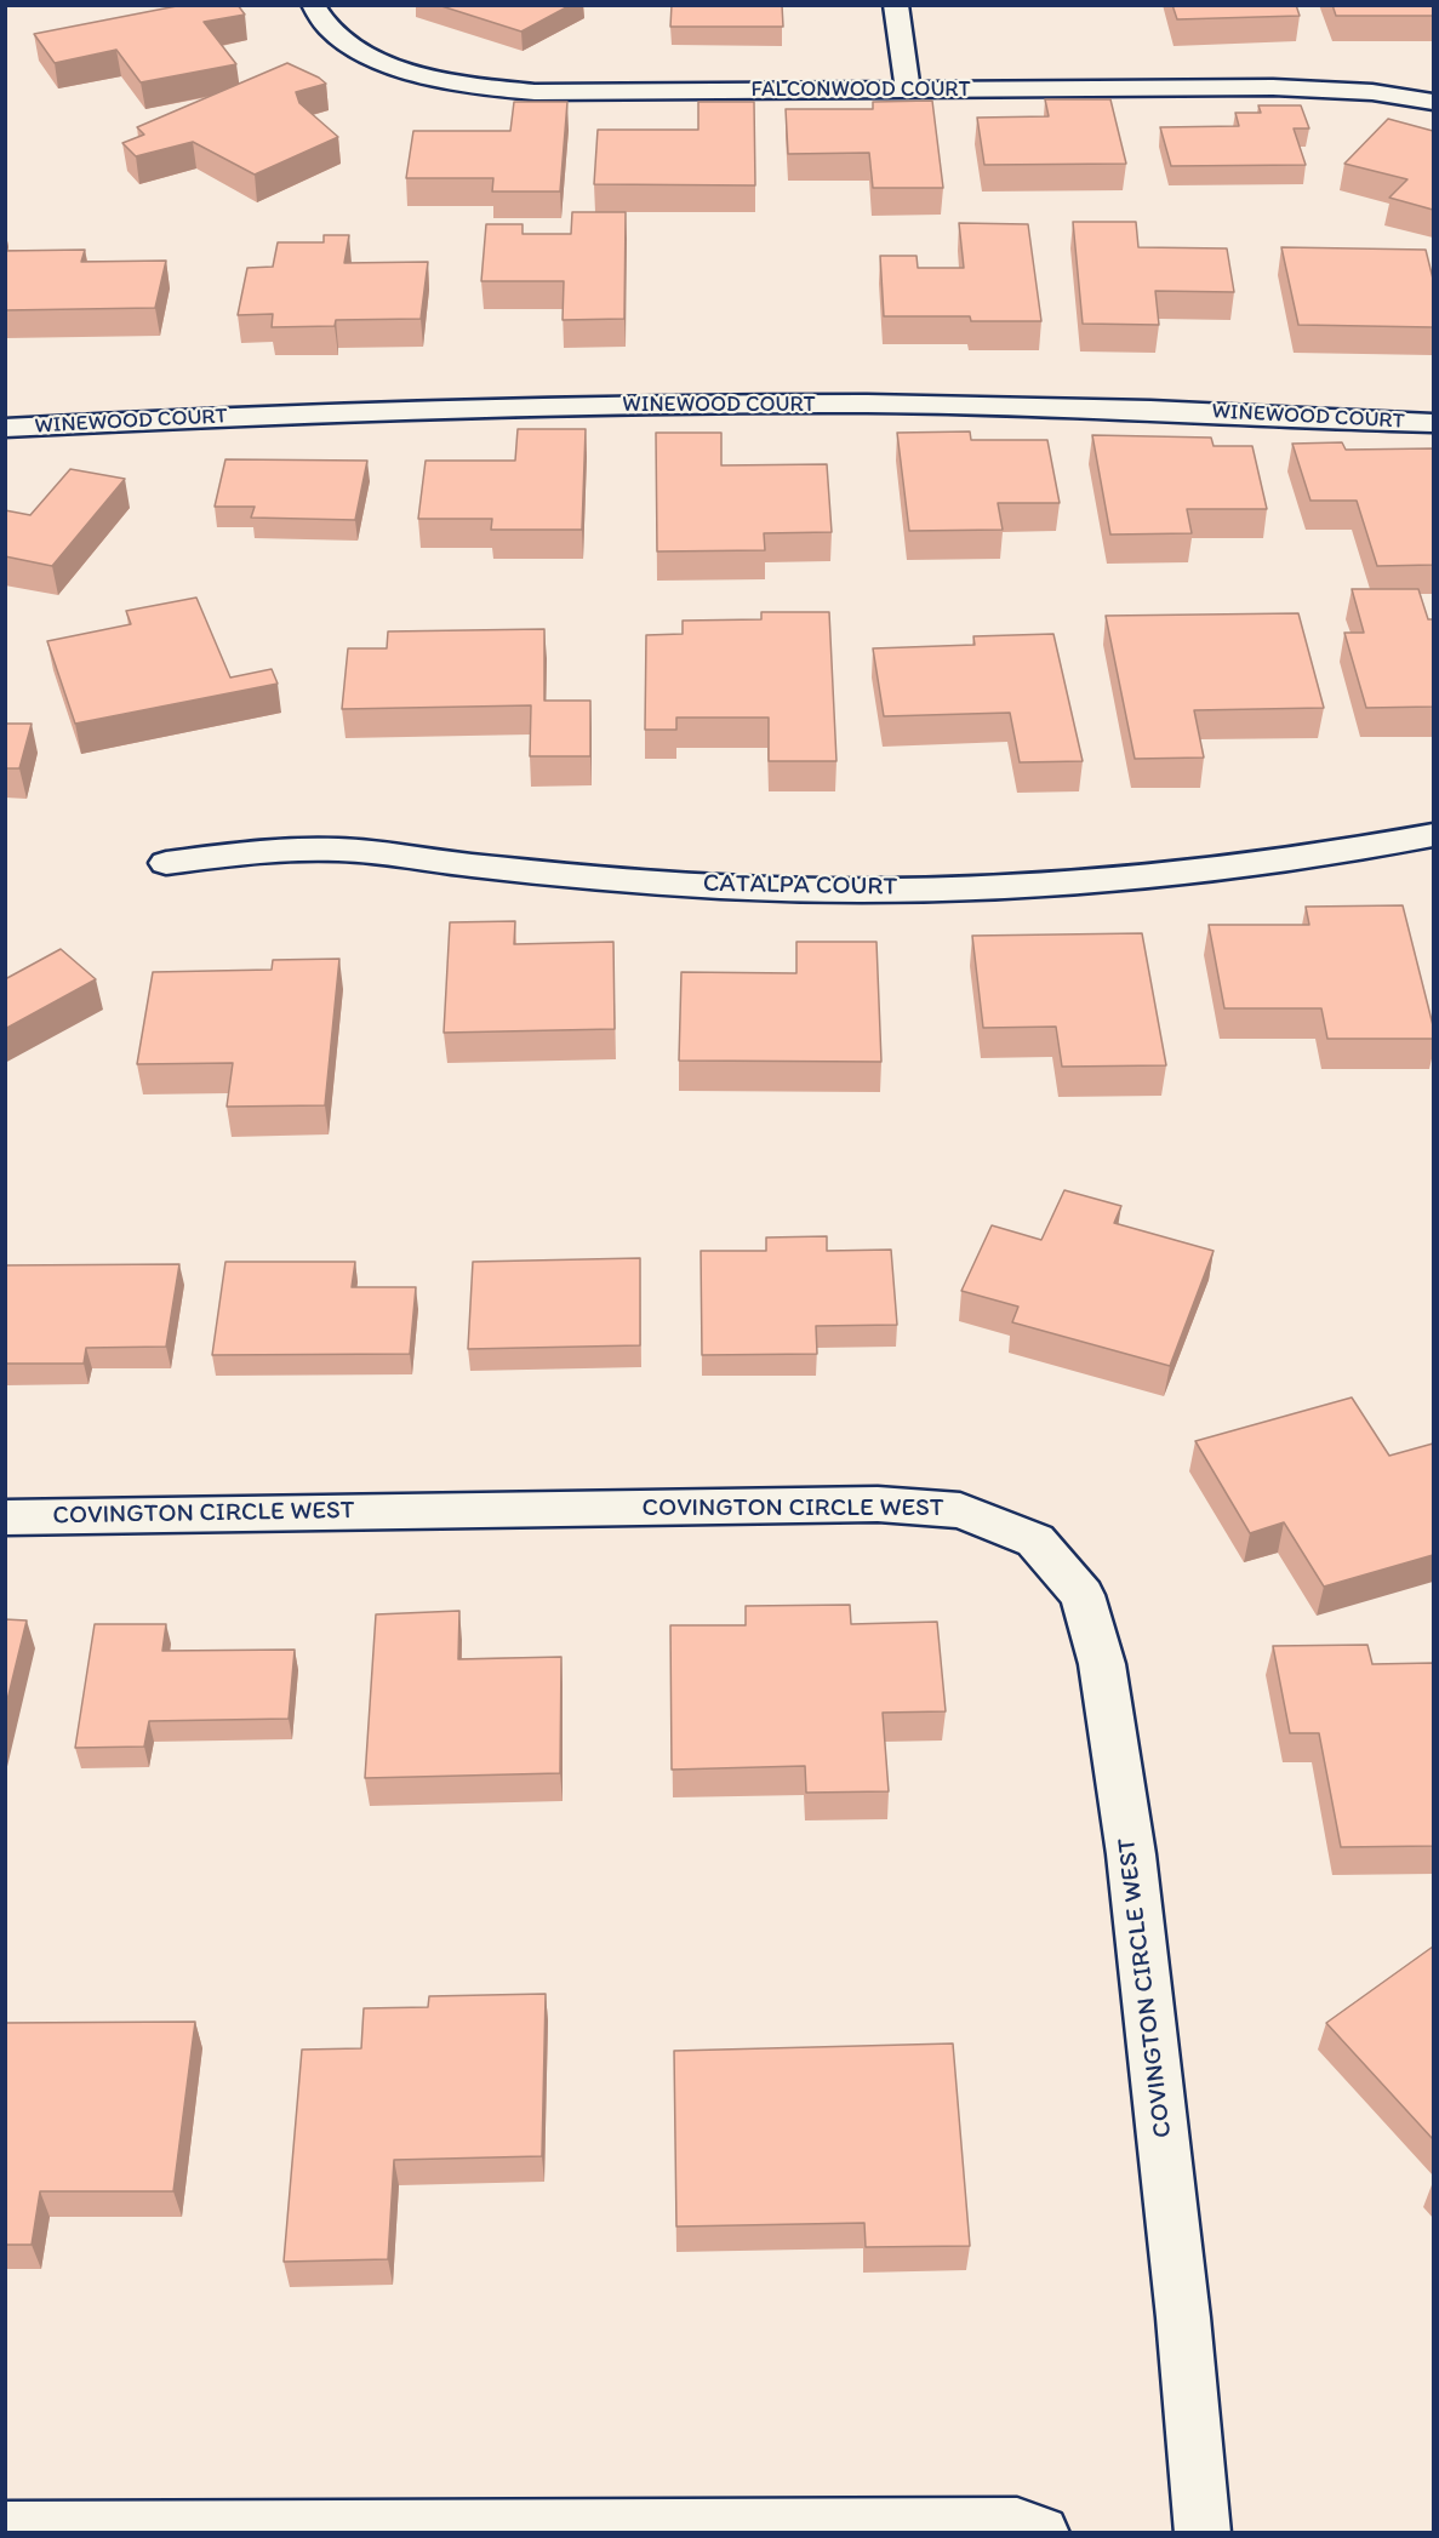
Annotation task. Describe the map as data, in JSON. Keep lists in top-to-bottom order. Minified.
{"streets":{"street":["FALCONWOOD COURT","WINEWOOD COURT","CATALPA COURT","COVINGTON CIRCLE WEST"]}}
